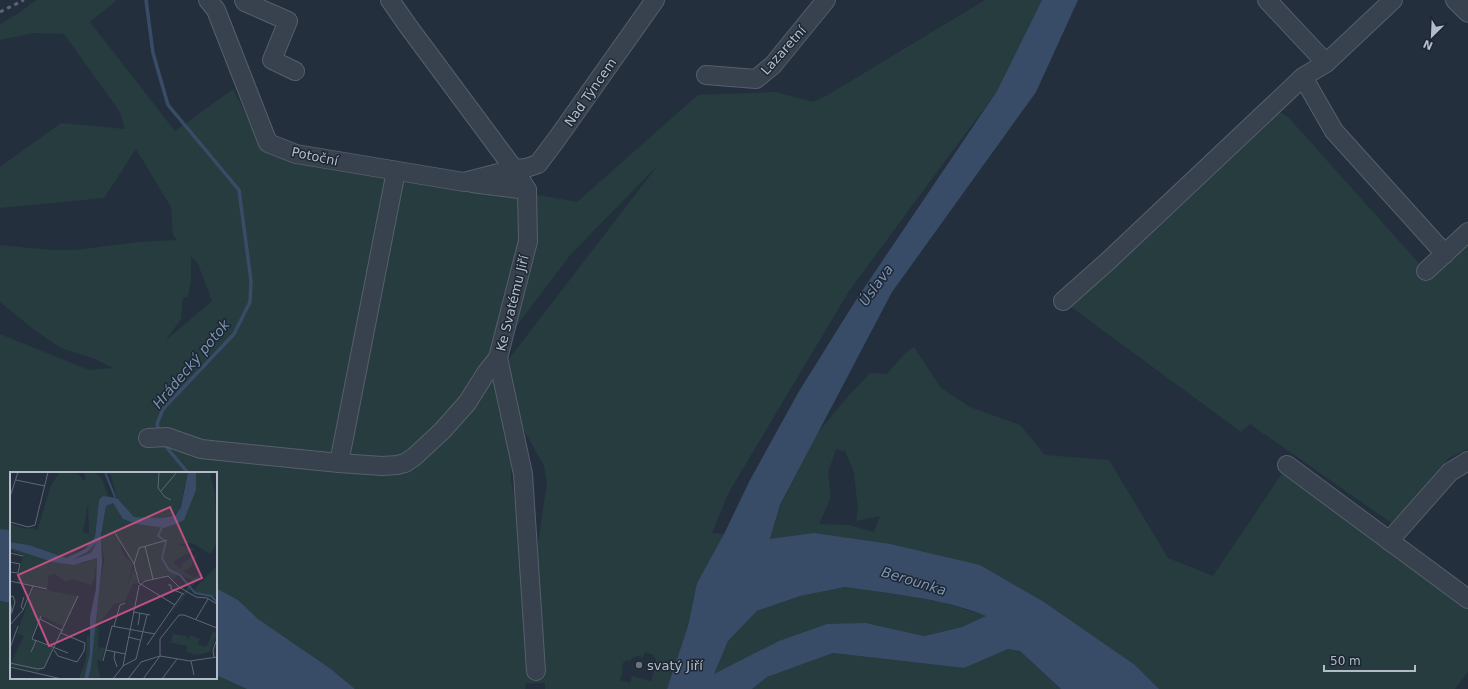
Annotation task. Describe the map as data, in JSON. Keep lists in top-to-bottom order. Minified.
{"streets":{"street":["Lazaretní","Nad Týncem","Potoční","Ke Svatému Jiří"]},"crossings":[["Nad Týncem","Potoční"],["Nad Týncem","Ke Svatému Jiří"],["Potoční","Ke Svatému Jiří"]],"water":["Úslava","Hrádecký potok","Berounka"],"places":["svatý Jiří"],"scale_bar":"50 m","north":"bottom left"}
